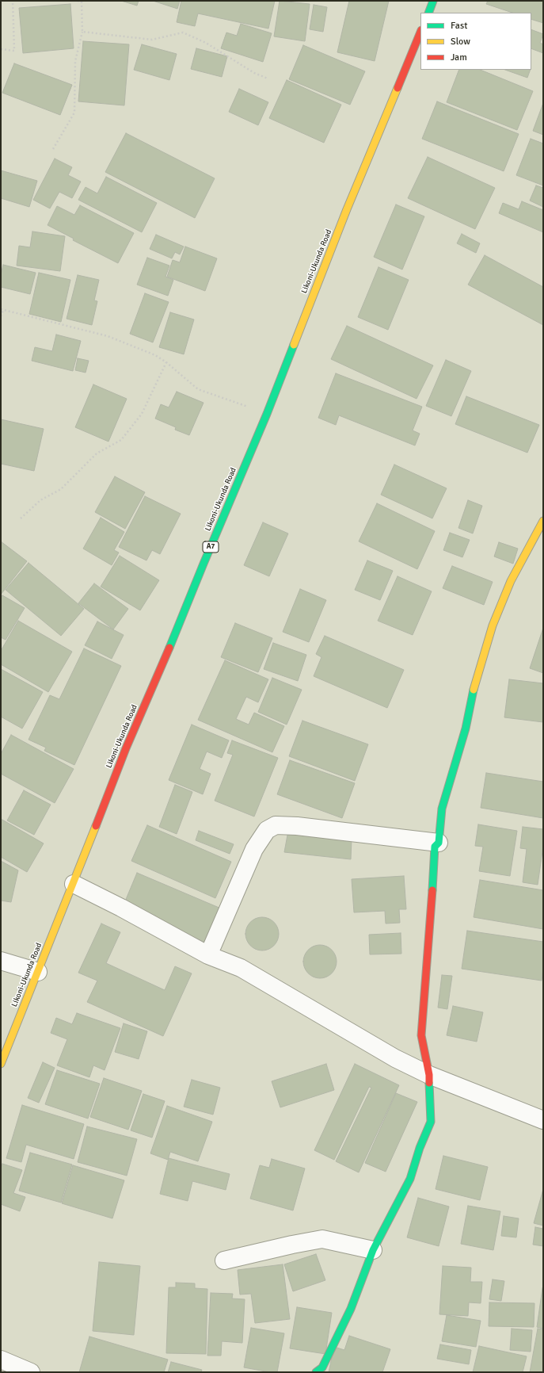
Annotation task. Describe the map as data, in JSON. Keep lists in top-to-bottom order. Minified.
{"streets":{"main road":["Likoni-Ukunda Road","A7"]},"legend":["Fast","Slow","Jam"]}
